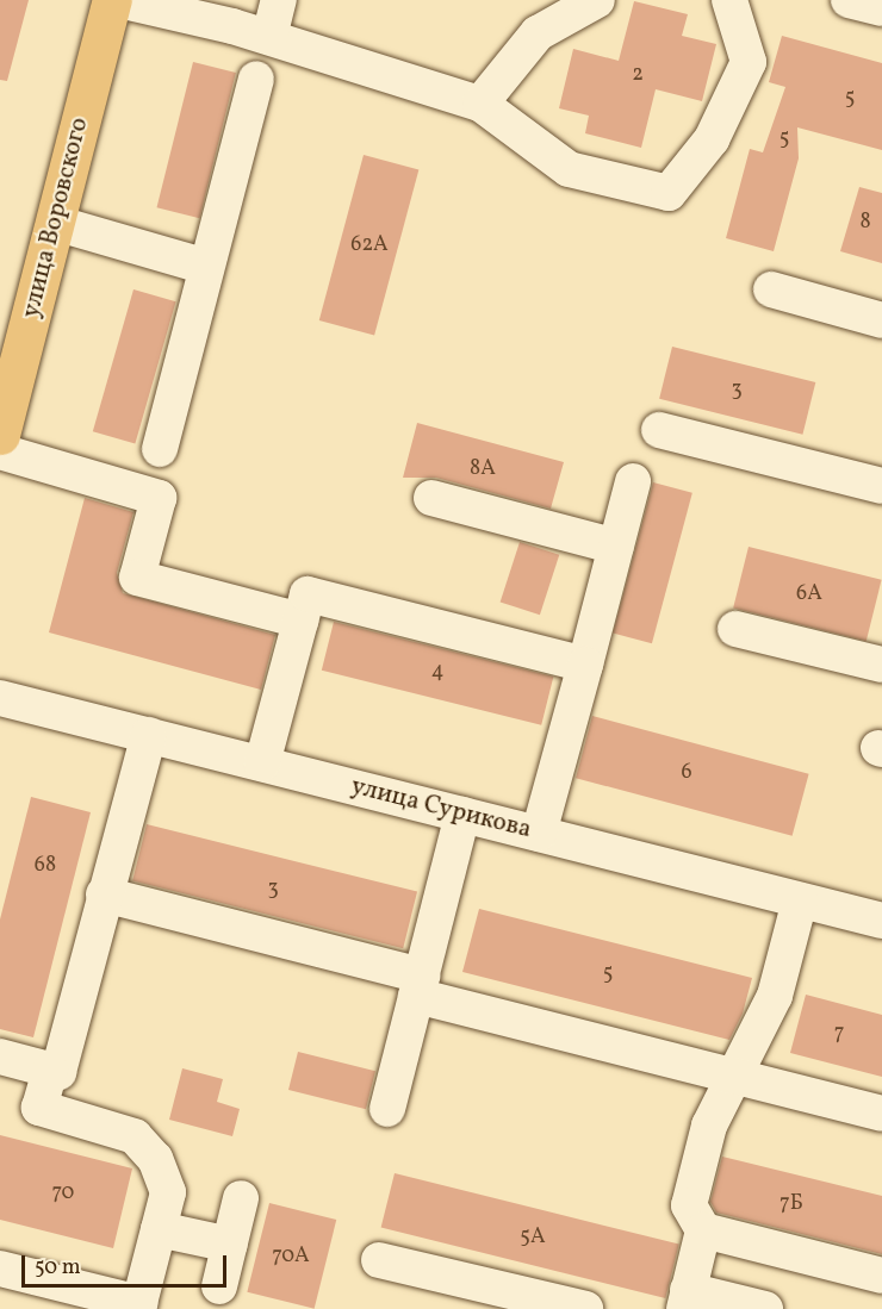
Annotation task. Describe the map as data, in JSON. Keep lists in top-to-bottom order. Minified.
{"streets":{"main road":["улица Воровского"],"street":["улица Сурикова"]},"house_numbers":["2","5","5","8","62А","3","8А","6А","4","6","68","3","5","7","70","7Б","5А","70А"],"scale_bar":"50 m"}
